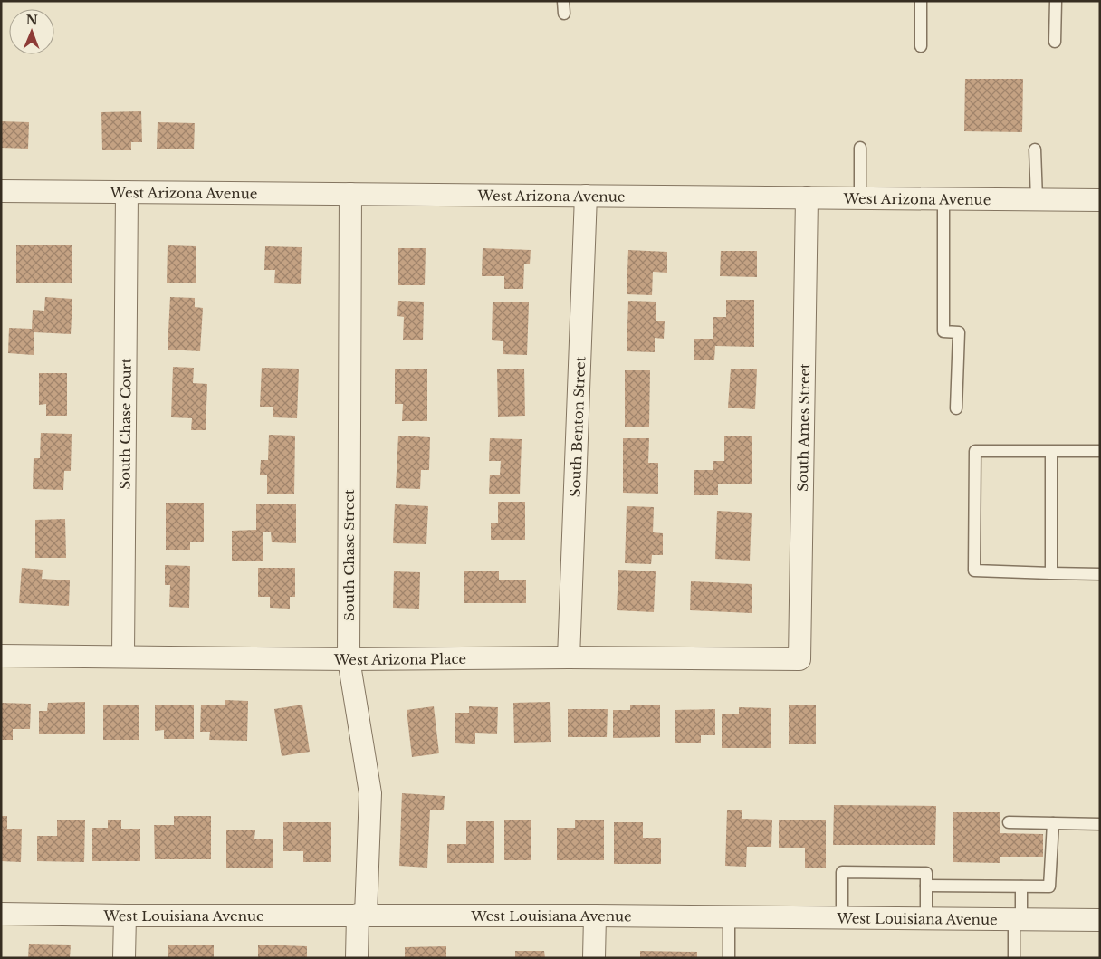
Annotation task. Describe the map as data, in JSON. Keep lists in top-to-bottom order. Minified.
{"streets":{"street":["West Arizona Avenue","South Chase Court","South Benton Street","South Ames Street","South Chase Street","West Arizona Place","West Louisiana Avenue"]},"crossings":[["West Arizona Avenue","South Chase Court"],["West Arizona Avenue","South Benton Street"],["West Arizona Avenue","South Ames Street"],["West Arizona Avenue","South Chase Street"],["South Chase Court","West Arizona Place"],["South Benton Street","West Arizona Place"],["South Ames Street","West Arizona Place"],["South Chase Street","West Arizona Place"],["South Chase Street","West Louisiana Avenue"]],"north":"top"}
